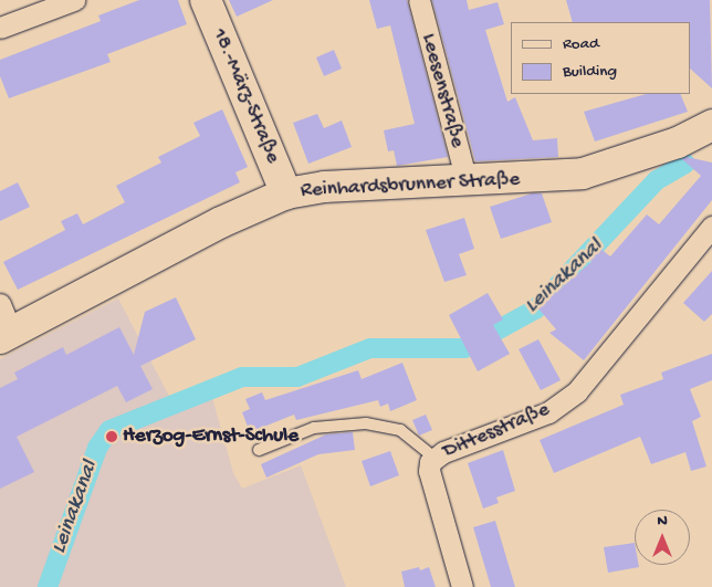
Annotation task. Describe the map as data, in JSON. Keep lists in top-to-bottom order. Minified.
{"streets":{"street":["Leesenstraße","18.-März-Straße","Reinhardsbrunner Straße","Dittesstraße"]},"crossings":[["Leesenstraße","Reinhardsbrunner Straße"],["18.-März-Straße","Reinhardsbrunner Straße"]],"water":["Leinakanal"],"places":["Herzog-Ernst-Schule"],"legend":["Road","Building"],"north":"top"}
